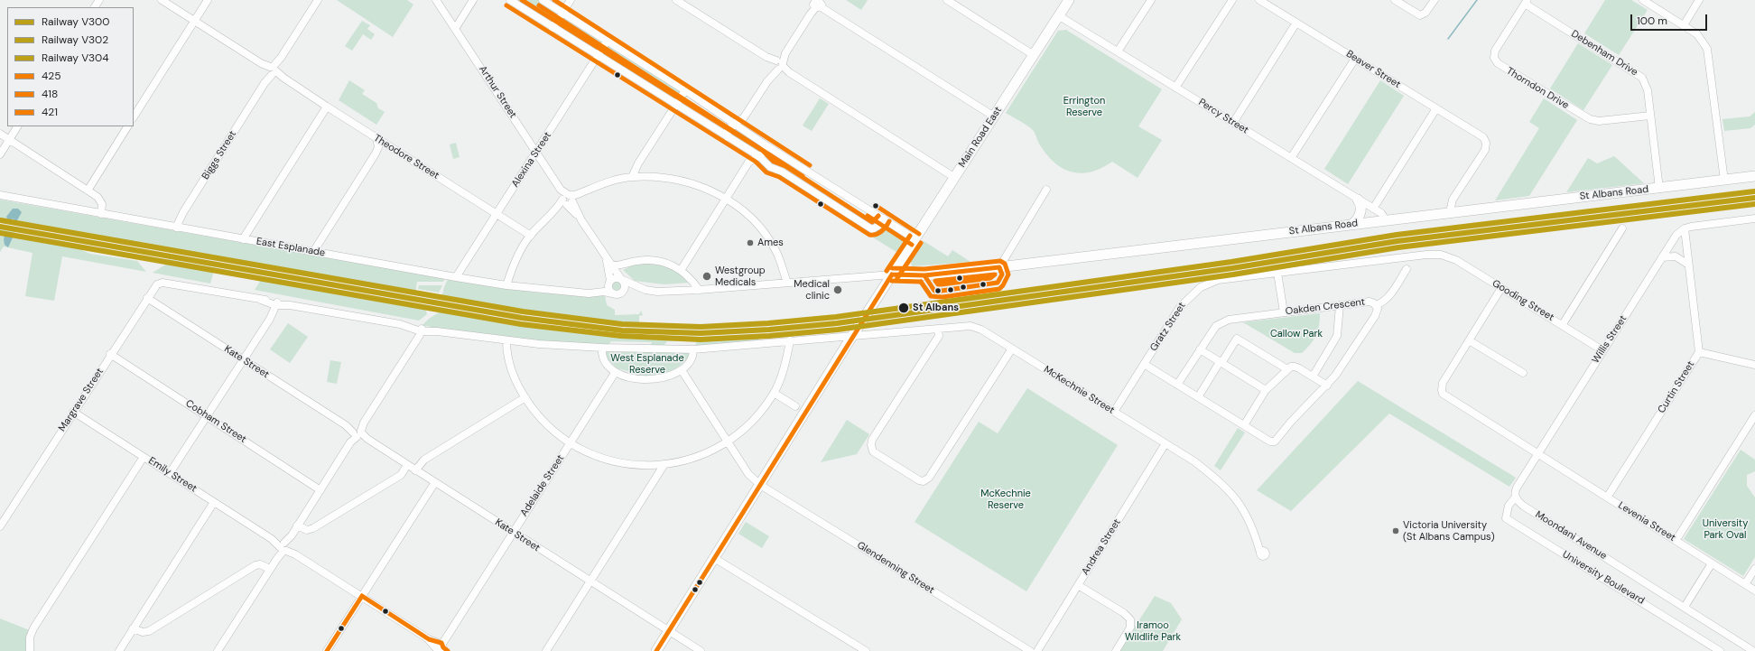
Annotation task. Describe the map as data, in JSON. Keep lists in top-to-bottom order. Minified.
{"streets":{"main road":["Main Road East","St Albans Road"],"street":["Debenham Drive","Beaver Street","Thorndon Drive","Arthur Street","Percy Street","Biggs Street","Theodore Street","Alexina Street","East Esplanade","Gooding Street","Oakden Crescent","Gratz Street","Willis Street","Kate Street","Curtin Street","McKechnie Street","Margrave Street","Cobham Street","Emily Street","Adelaide Street","Levenia Street","Moondani Avenue","Andrea Street","Glendenning Street","University Boulevard"]},"crossings":[["Debenham Drive","Thorndon Drive"],["Debenham Drive","St Albans Road"],["Beaver Street","St Albans Road"],["Arthur Street","Alexina Street"],["Percy Street","Main Road East"],["Percy Street","St Albans Road"],["Main Road East","St Albans Road"],["Main Road East","Kate Street"],["Main Road East","McKechnie Street"],["Main Road East","Glendenning Street"],["Biggs Street","Theodore Street"],["Biggs Street","East Esplanade"],["Theodore Street","Alexina Street"],["Alexina Street","East Esplanade"],["Gooding Street","Gratz Street"],["Gooding Street","Willis Street"],["Gratz Street","McKechnie Street"],["Willis Street","Curtin Street"],["Willis Street","Levenia Street"],["Kate Street","Margrave Street"],["Kate Street","Adelaide Street"],["Curtin Street","Levenia Street"],["McKechnie Street","Andrea Street"],["Margrave Street","Cobham Street"],["Margrave Street","Emily Street"],["Emily Street","Adelaide Street"],["Moondani Avenue","University Boulevard"]],"parks":["Errington Reserve","Callow Park","West Esplanade Reserve","McKechnie Reserve","University Park Oval","Iramoo Wildlife Park"],"places":["Ames","Westgroup Medicals","Medical clinic","St Albans","Victoria University (St Albans Campus)"],"lines":["transit line 421","transit line 418","rail line V304","rail line V300","rail line V302","transit line 425"],"legend":["Railway V300","Railway V302","Railway V304","425","418","421"],"scale_bar":"100 m"}
